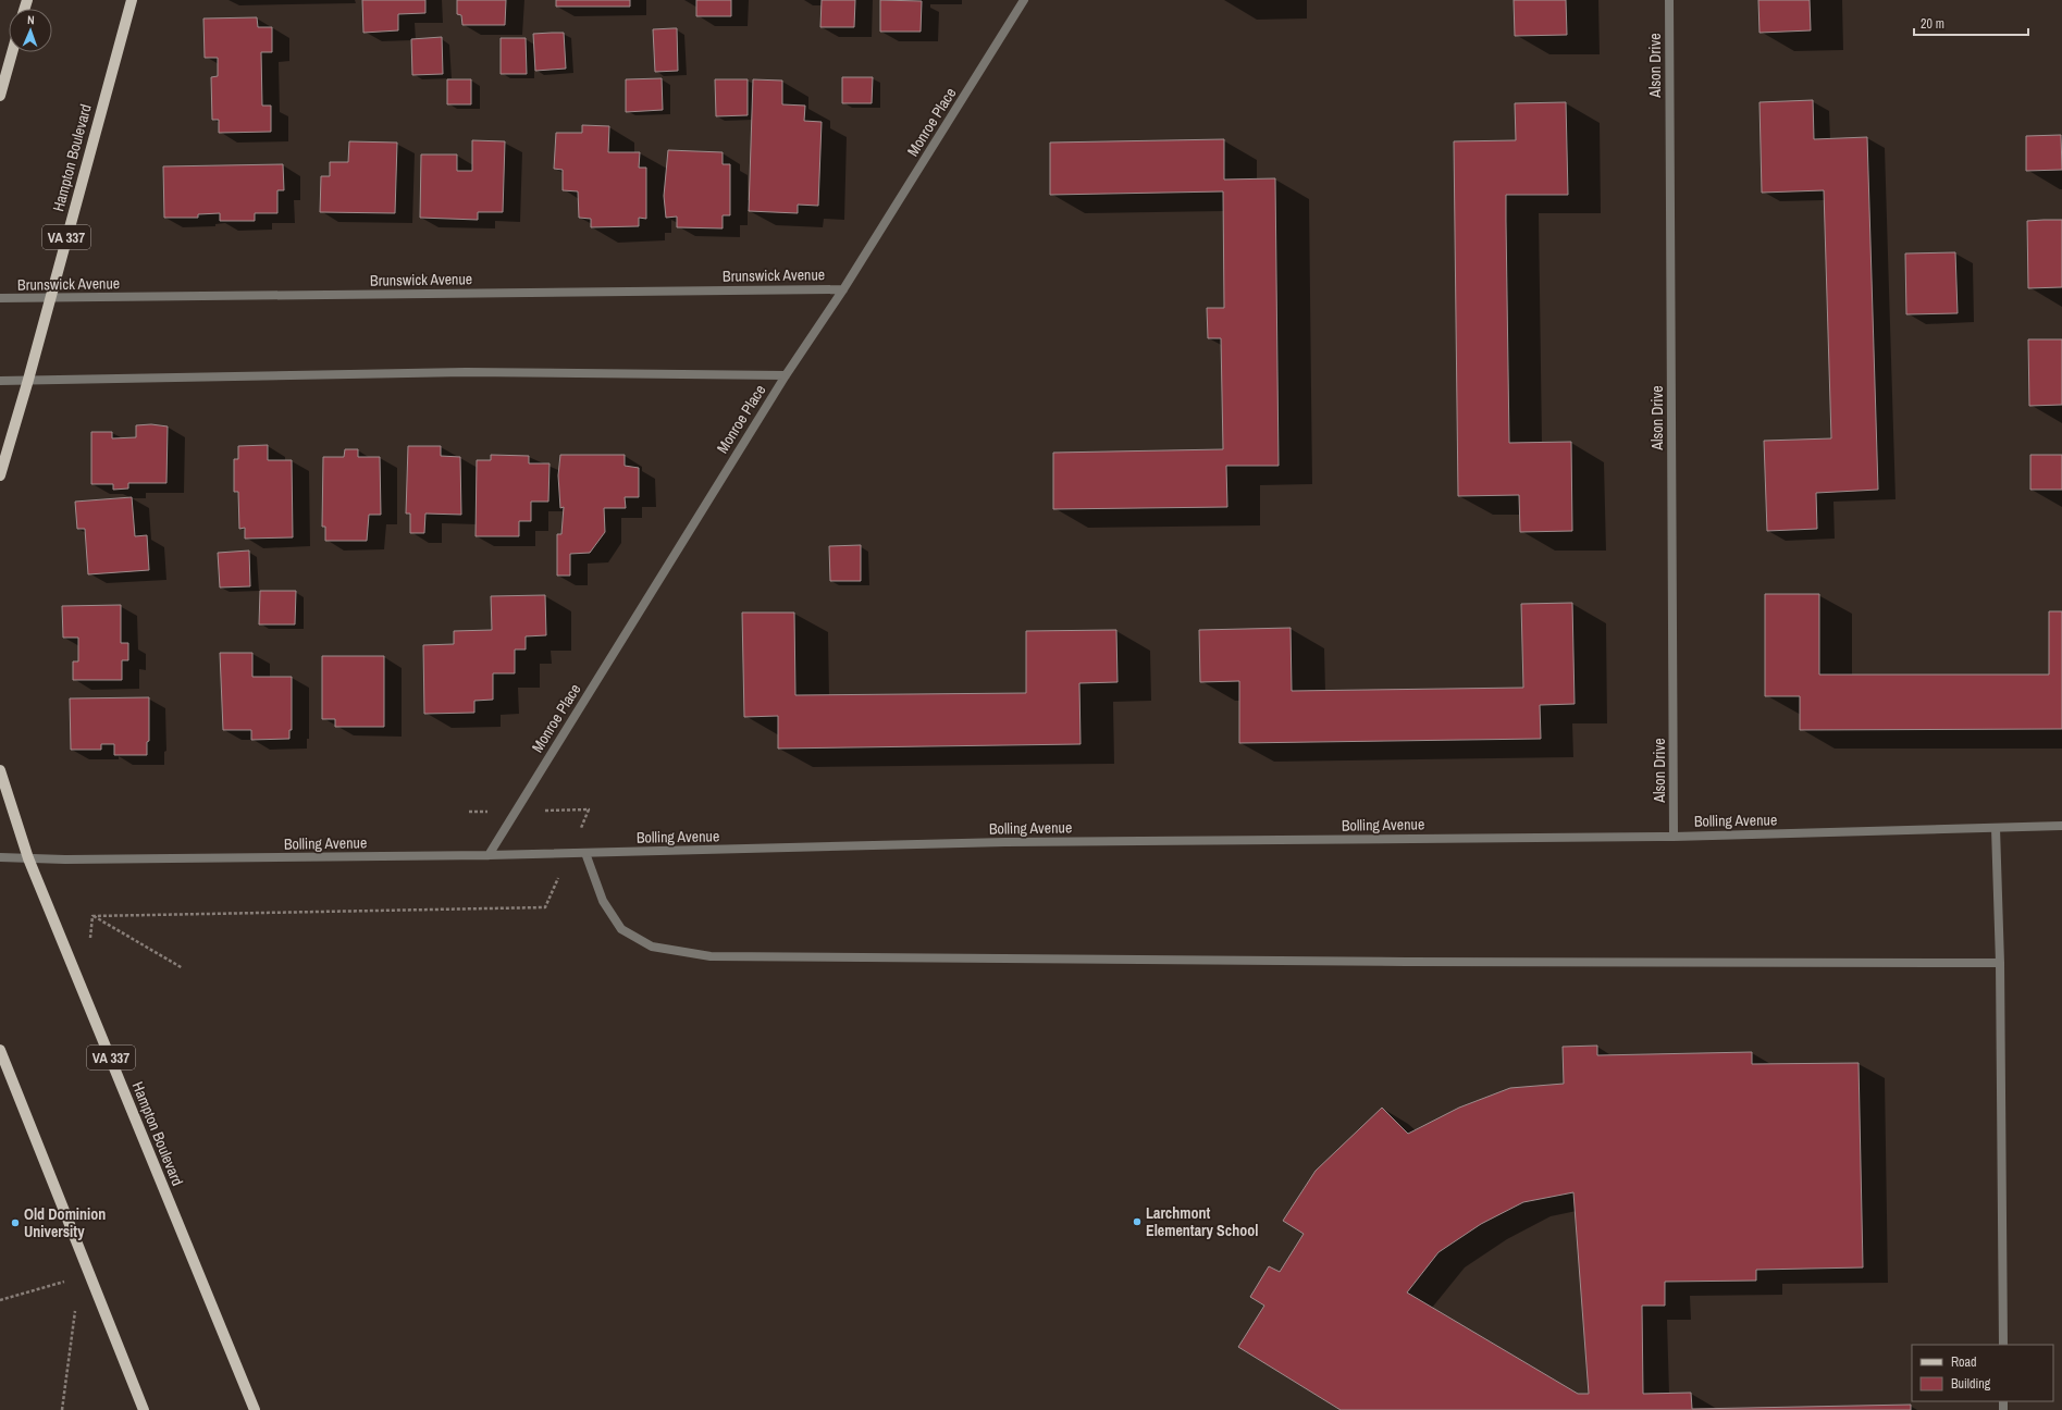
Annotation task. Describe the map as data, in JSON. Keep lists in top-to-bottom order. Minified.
{"streets":{"main road":["Hampton Boulevard","VA 337"],"street":["Alson Drive","Monroe Place","Brunswick Avenue","Bolling Avenue"]},"crossings":[["Alson Drive","Bolling Avenue"],["Monroe Place","Brunswick Avenue"],["Monroe Place","Bolling Avenue"],["Hampton Boulevard","Brunswick Avenue"],["Hampton Boulevard","Bolling Avenue"]],"places":["Larchmont Elementary School","Old Dominion University"],"legend":["Road","Building"],"scale_bar":"20 m","north":"top"}
